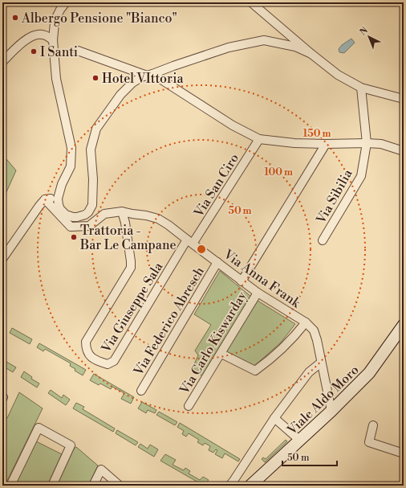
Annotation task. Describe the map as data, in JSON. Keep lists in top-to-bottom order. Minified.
{"streets":{"main road":["Viale Aldo Moro"],"street":["Via San Ciro","Via Sibilia","Via Anna Frank","Via Giuseppe Sala","Via Federico Abresch","Via Carlo Kiswarday"]},"crossings":[["Via San Ciro","Via Anna Frank"],["Via San Ciro","Via Giuseppe Sala"],["Via Anna Frank","Via Giuseppe Sala"],["Via Anna Frank","Via Federico Abresch"],["Via Anna Frank","Via Carlo Kiswarday"],["Via Anna Frank","Viale Aldo Moro"]],"places":["Albergo Pensione \"Bianco\"","I Santi","Hotel VIttoria","Trattoria - Bar Le Campane"],"scale_bar":"50 m","north":"top left","rings":["150 m","100 m","50 m"]}
